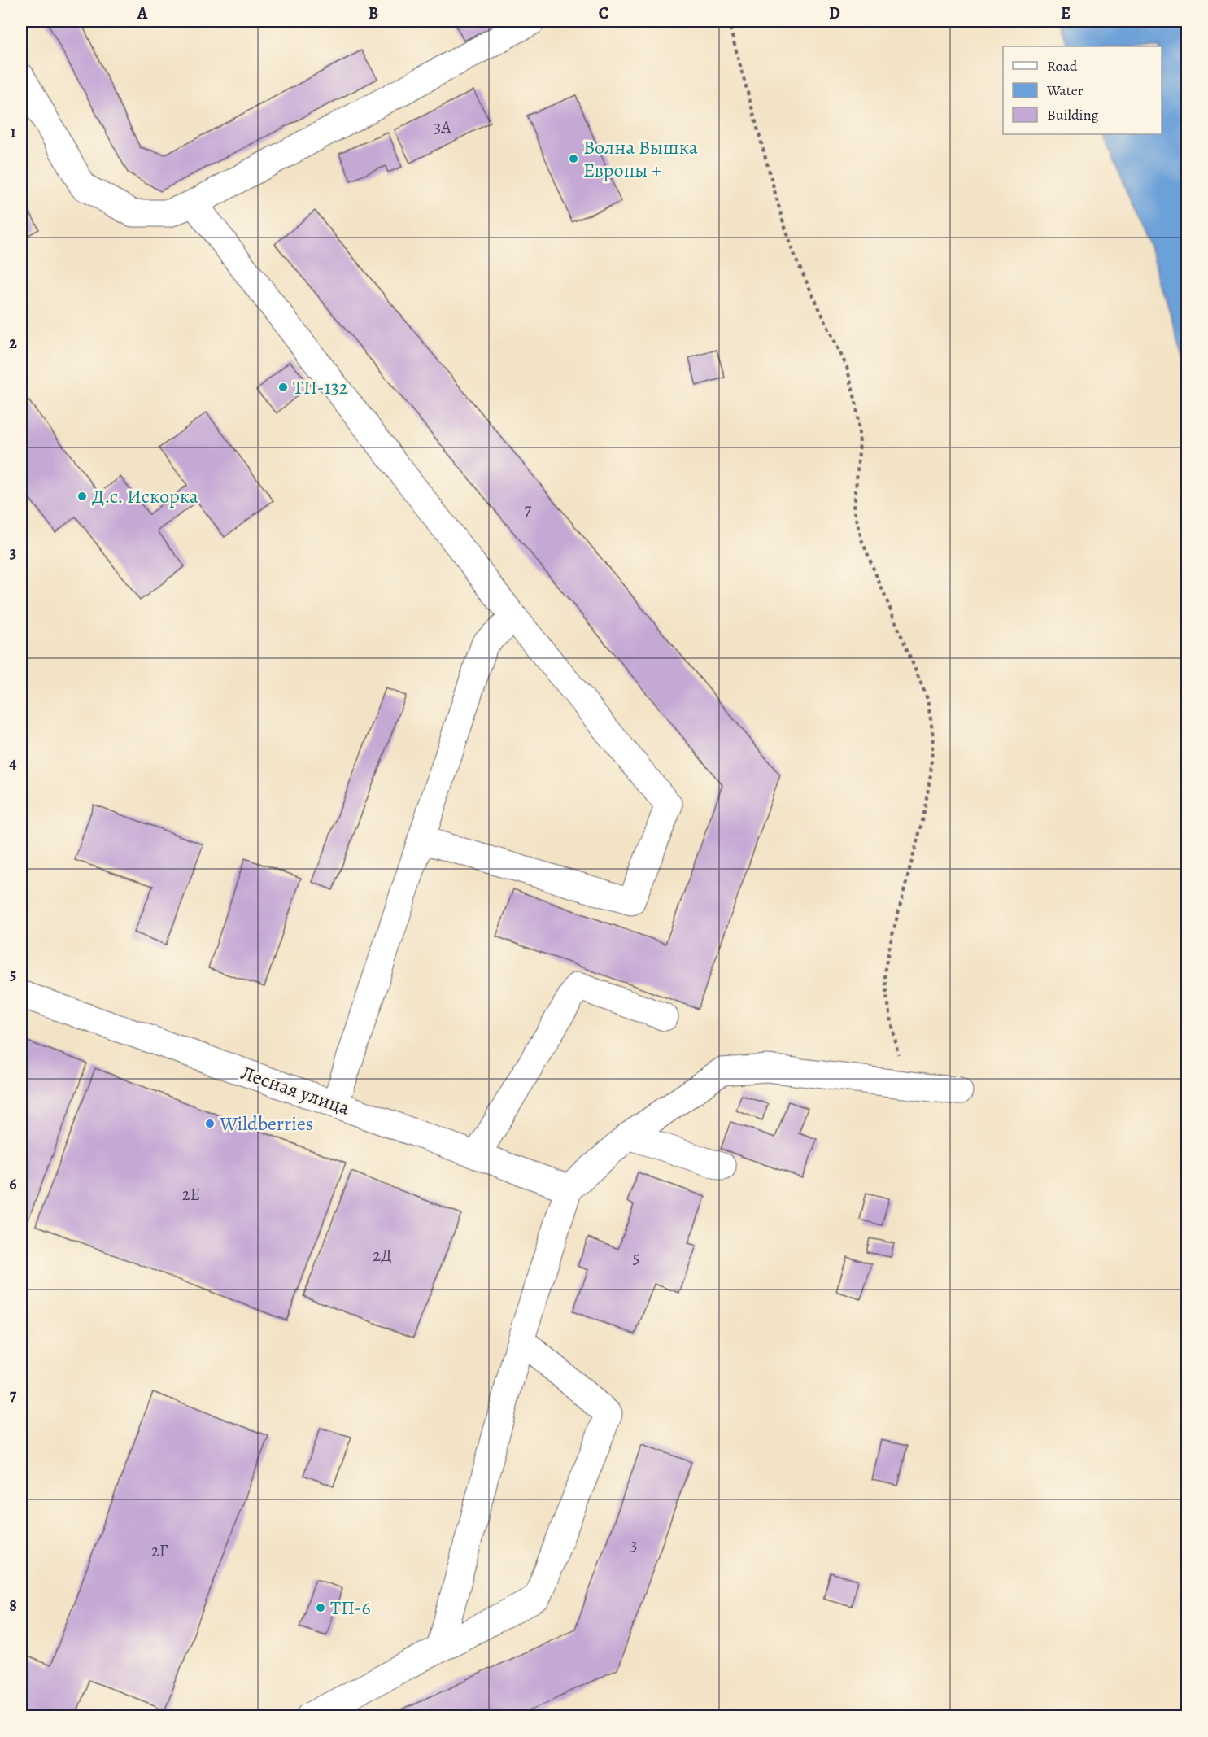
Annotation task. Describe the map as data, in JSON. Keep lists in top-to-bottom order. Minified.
{"streets":{"street":["Лесная улица"]},"places":["Волна Вышка Европы +","ТП-132","Д.с. Искорка","Wildberries","ТП-6"],"house_numbers":["3А","7","2Е","2Д","5","3","2Г"],"legend":["Road","Water","Building"],"grid":{"columns":["A","B","C","D","E"],"rows":["1","2","3","4","5","6","7","8"]}}
